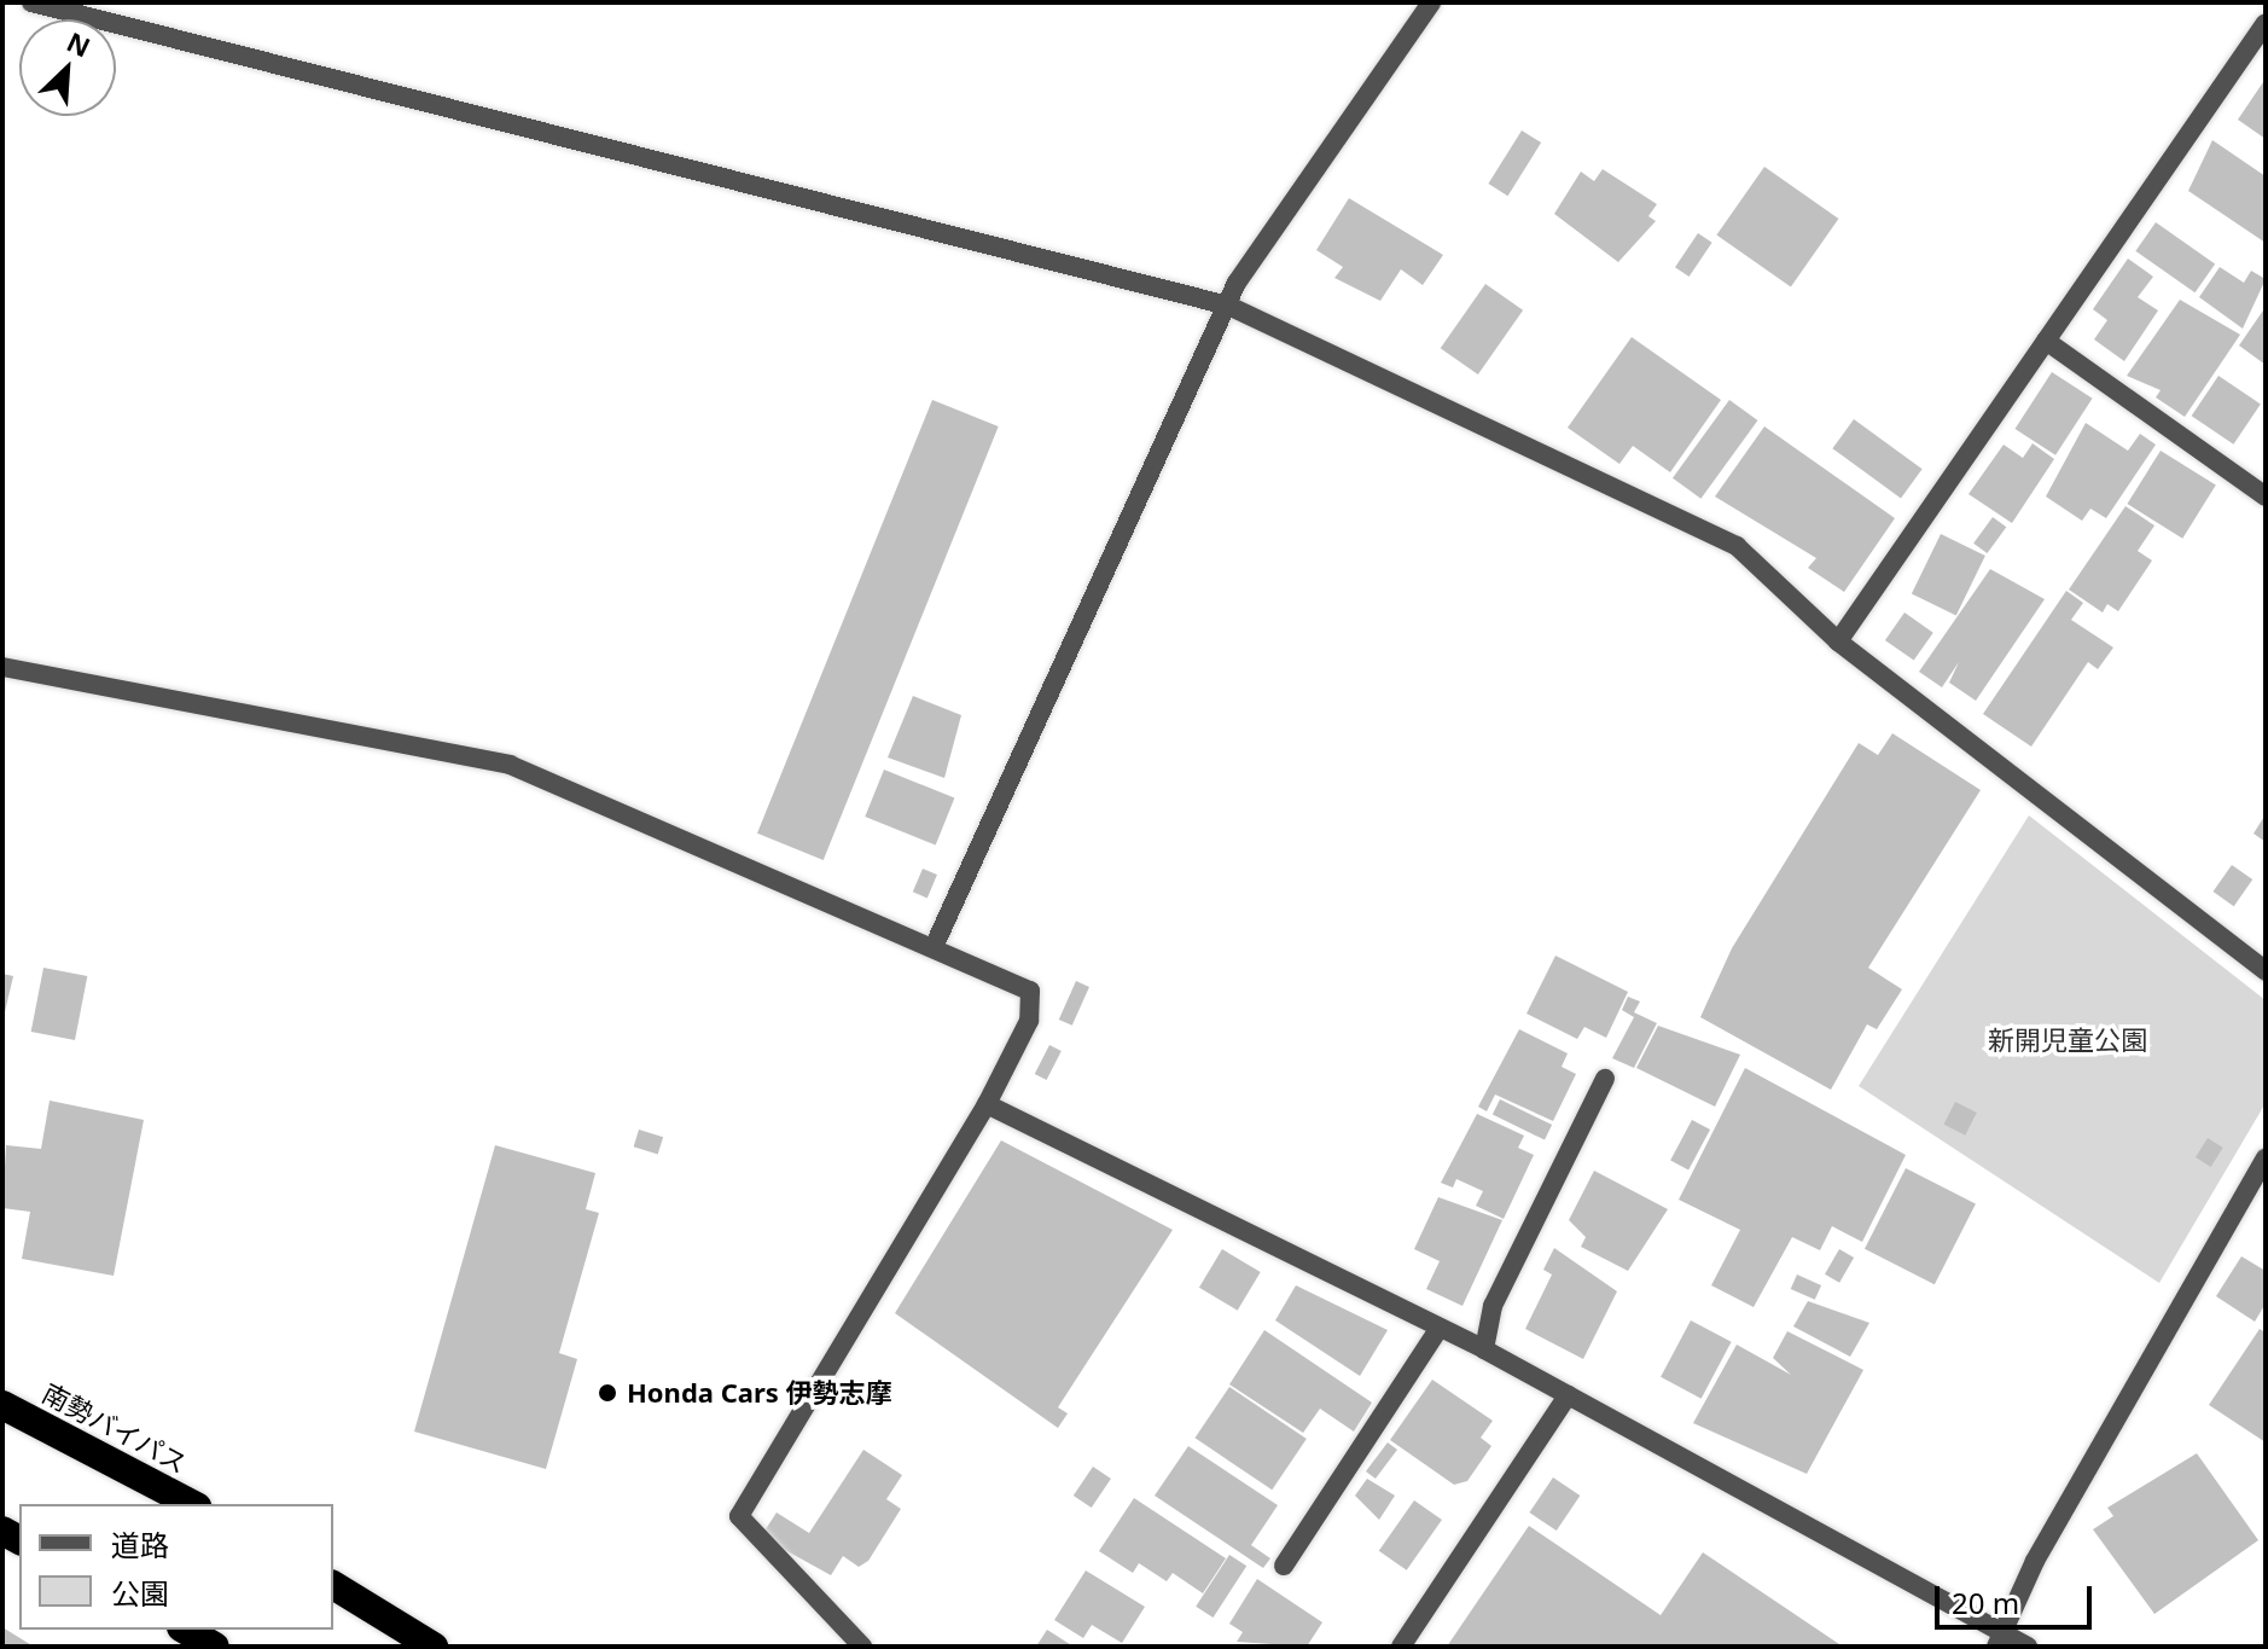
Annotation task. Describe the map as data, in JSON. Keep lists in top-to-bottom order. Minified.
{"streets":{"highway":["南勢バイパス"]},"parks":["新開児童公園"],"places":["Honda Cars 伊勢志摩"],"legend":["道路","公園"],"scale_bar":"20 m","north":"top right"}
